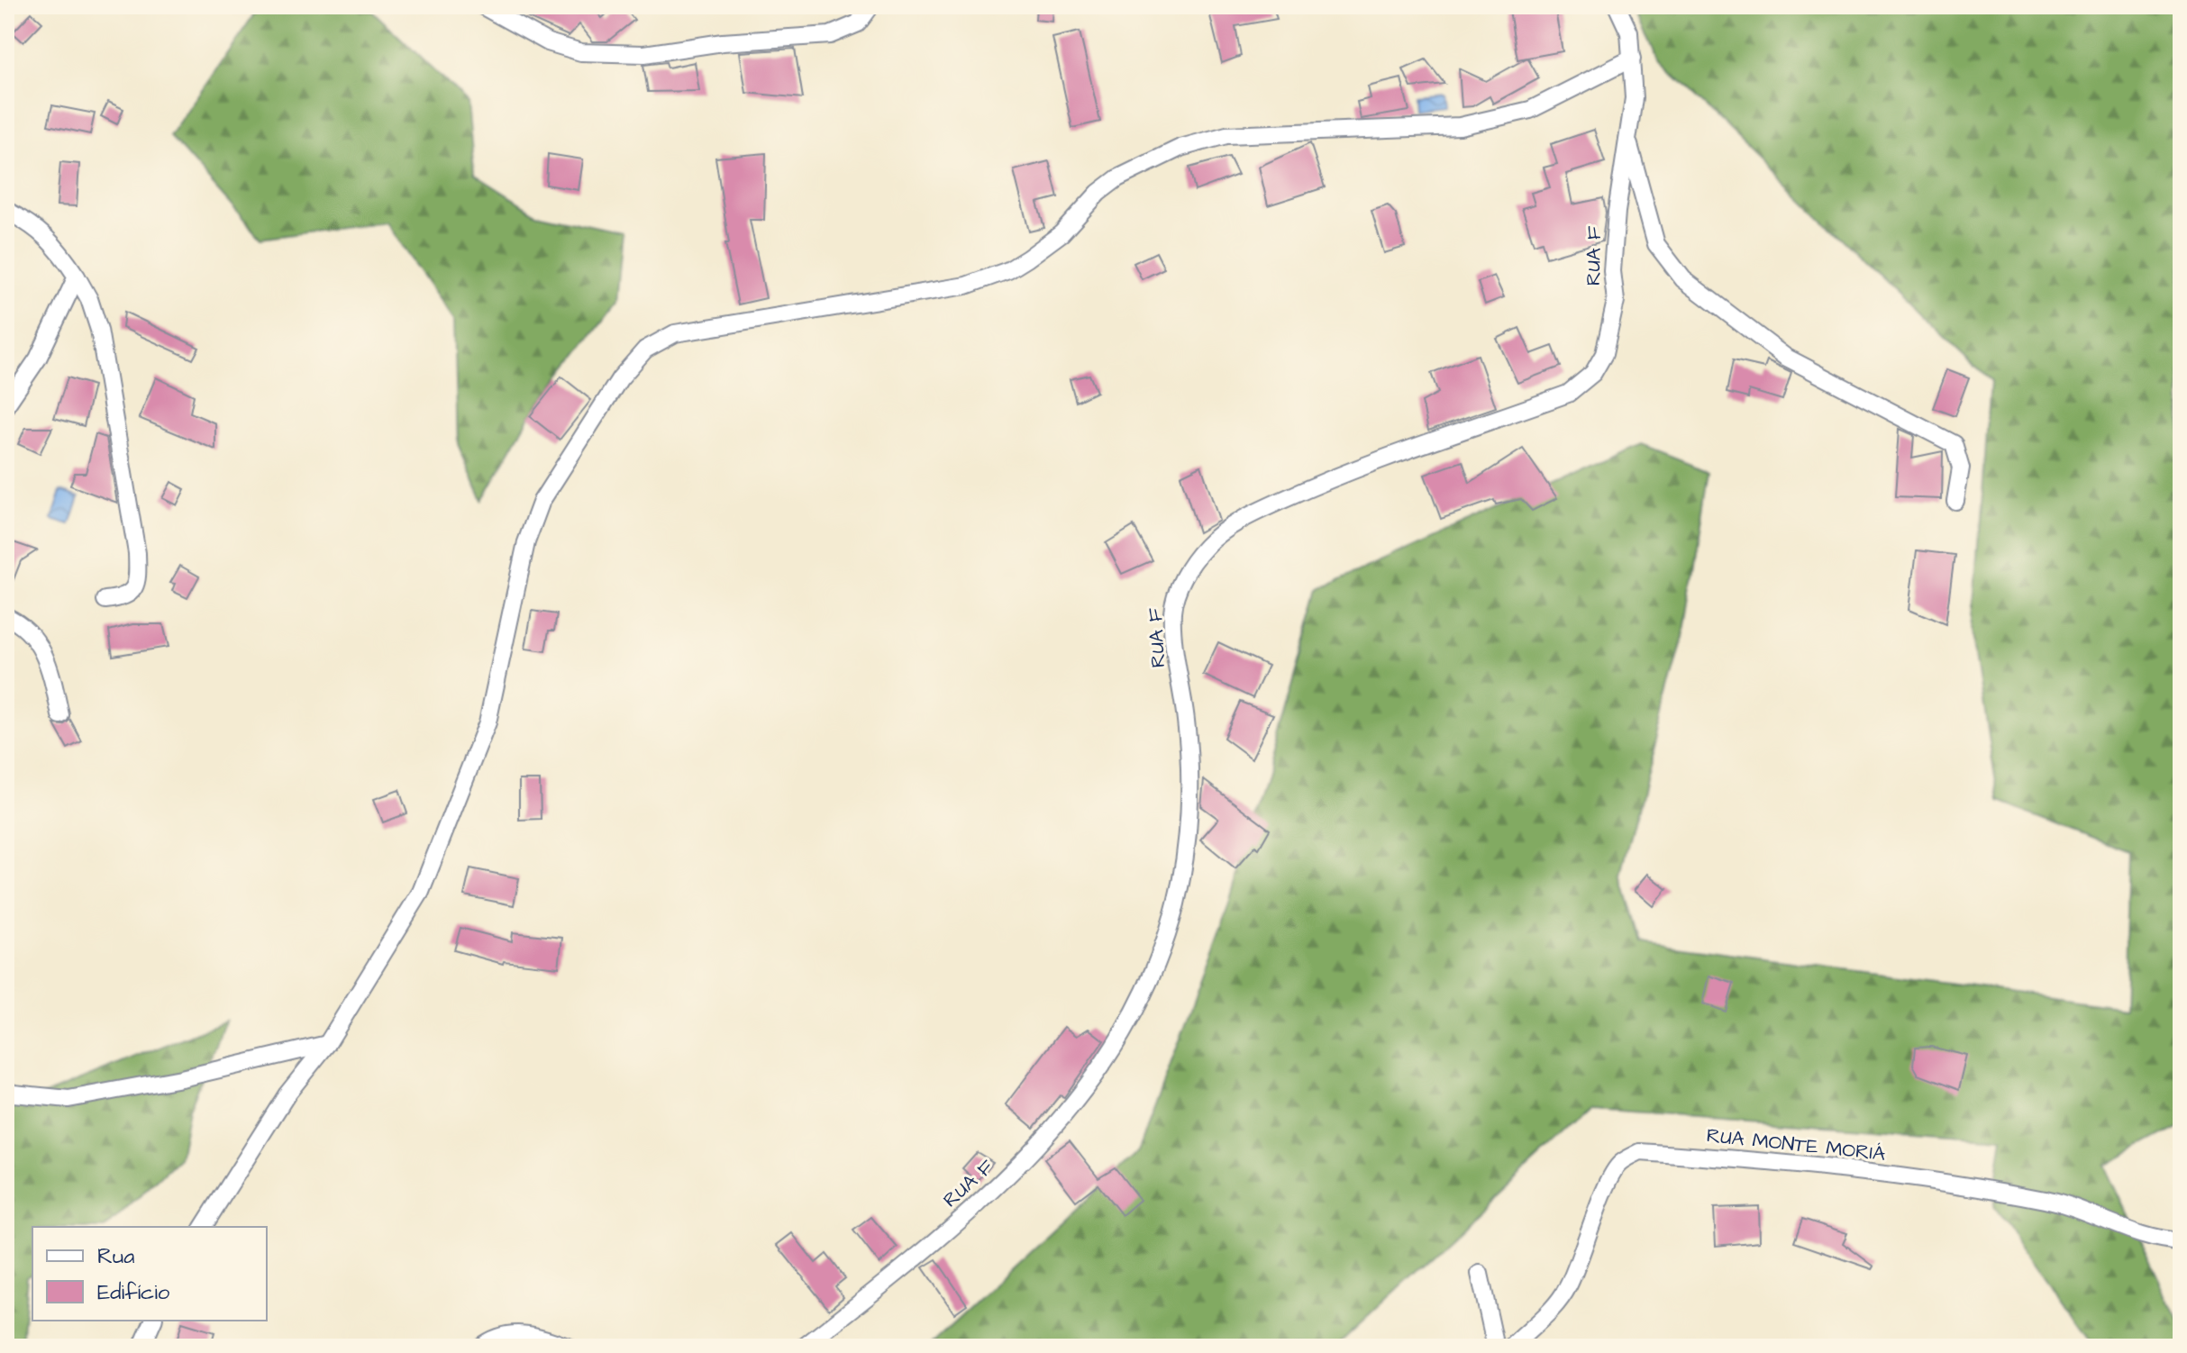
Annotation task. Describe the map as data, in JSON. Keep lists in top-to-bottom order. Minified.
{"streets":{"street":["RUA F","RUA MONTE MORIÁ"]},"legend":["Rua","Edifício"]}
